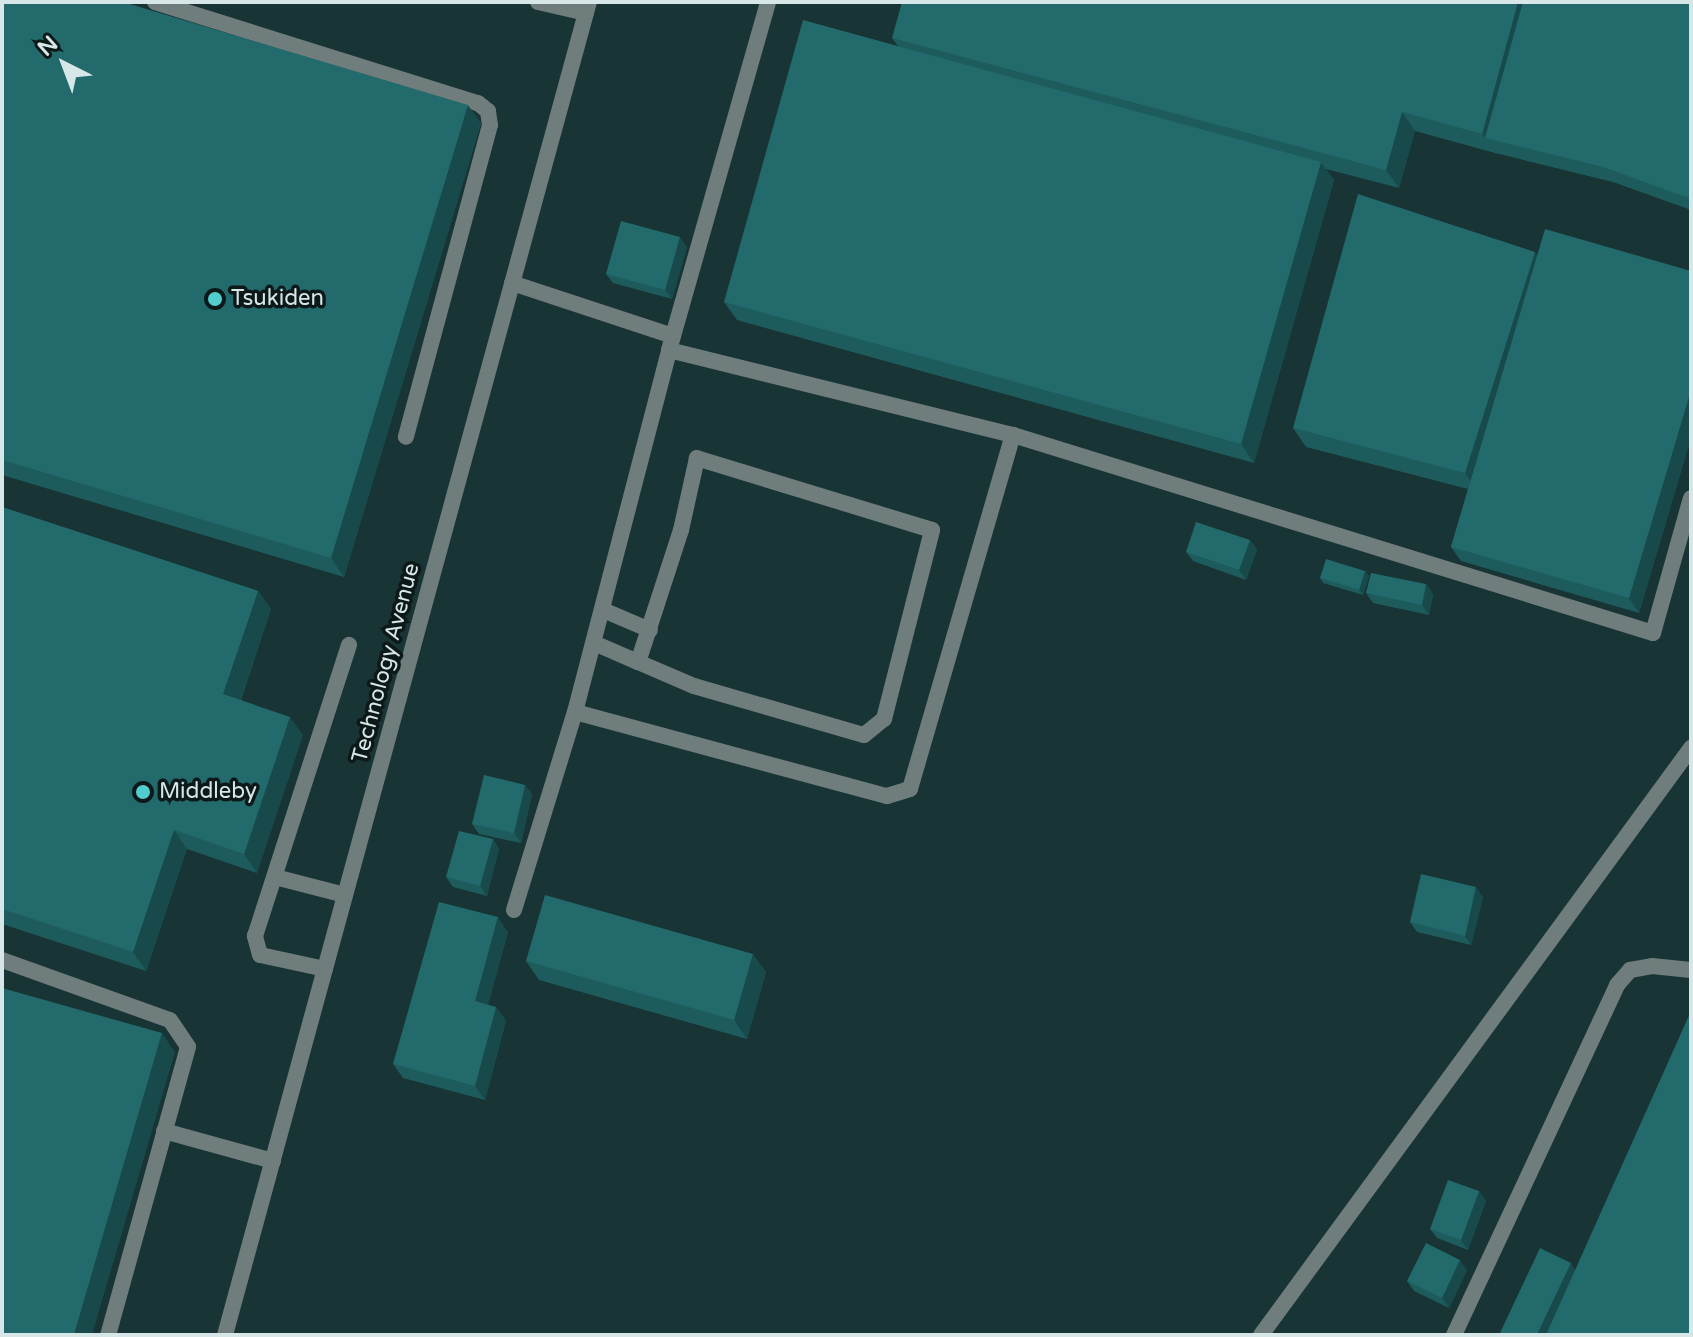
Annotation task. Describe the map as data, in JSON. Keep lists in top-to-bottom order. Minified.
{"streets":{"street":["Technology Avenue"]},"places":["Tsukiden","Middleby"],"north":"top left"}
